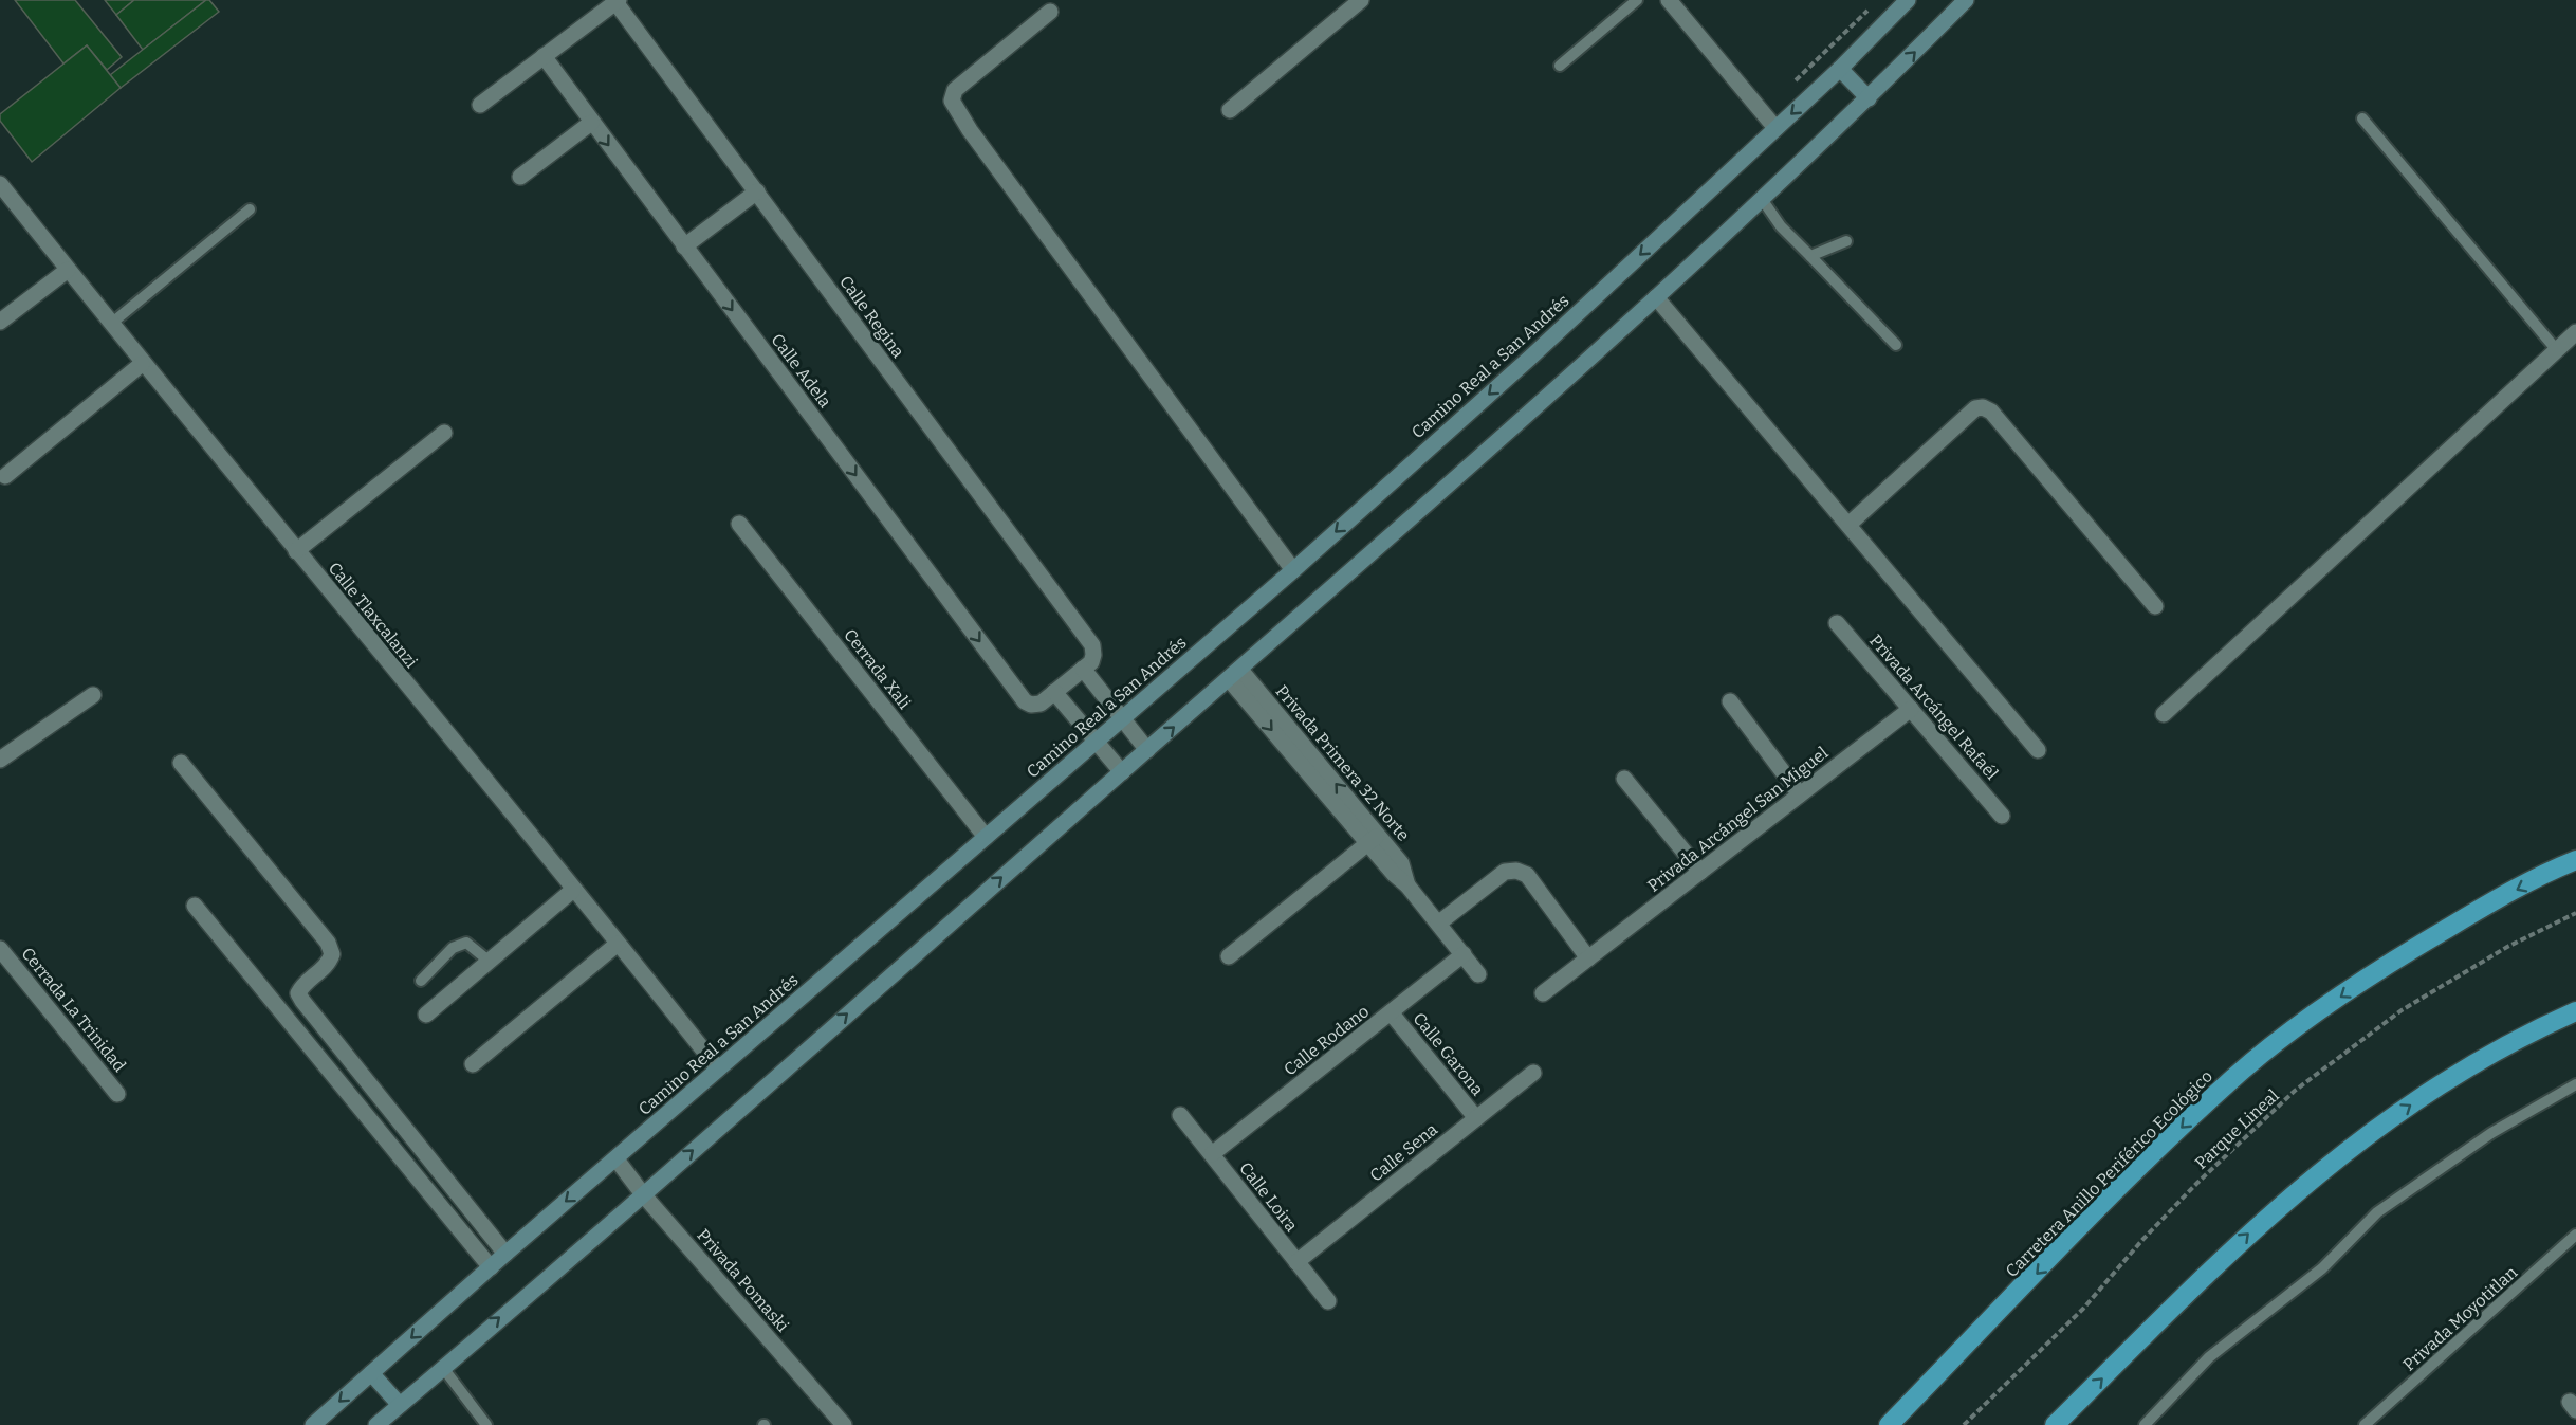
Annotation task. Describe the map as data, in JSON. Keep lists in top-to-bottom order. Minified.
{"streets":{"highway":["Carretera Anillo Periférico Ecológico"],"main road":["Camino Real a San Andrés"],"street":["Calle Regina","Calle Adela","Calle Tlaxcalanzi","Cerrada Xali","Privada Arcángel Rafaél","Privada Primera 32 Norte","Privada Arcángel San Miguel","Cerrada La Trinidad","Calle Rodano","Calle Garona","Calle Sena","Calle Loira","Privada Pomaski"],"lane":["Privada Moyotitlan"],"path":["Parque Lineal"]},"crossings":[["Camino Real a San Andrés","Calle Tlaxcalanzi"],["Camino Real a San Andrés","Cerrada Xali"],["Camino Real a San Andrés","Privada Pomaski"],["Privada Arcángel Rafaél","Privada Arcángel San Miguel"],["Privada Primera 32 Norte","Calle Rodano"],["Calle Rodano","Calle Garona"],["Calle Rodano","Calle Loira"],["Calle Garona","Calle Sena"],["Calle Sena","Calle Loira"]],"one_way":["Calle Adela"]}
